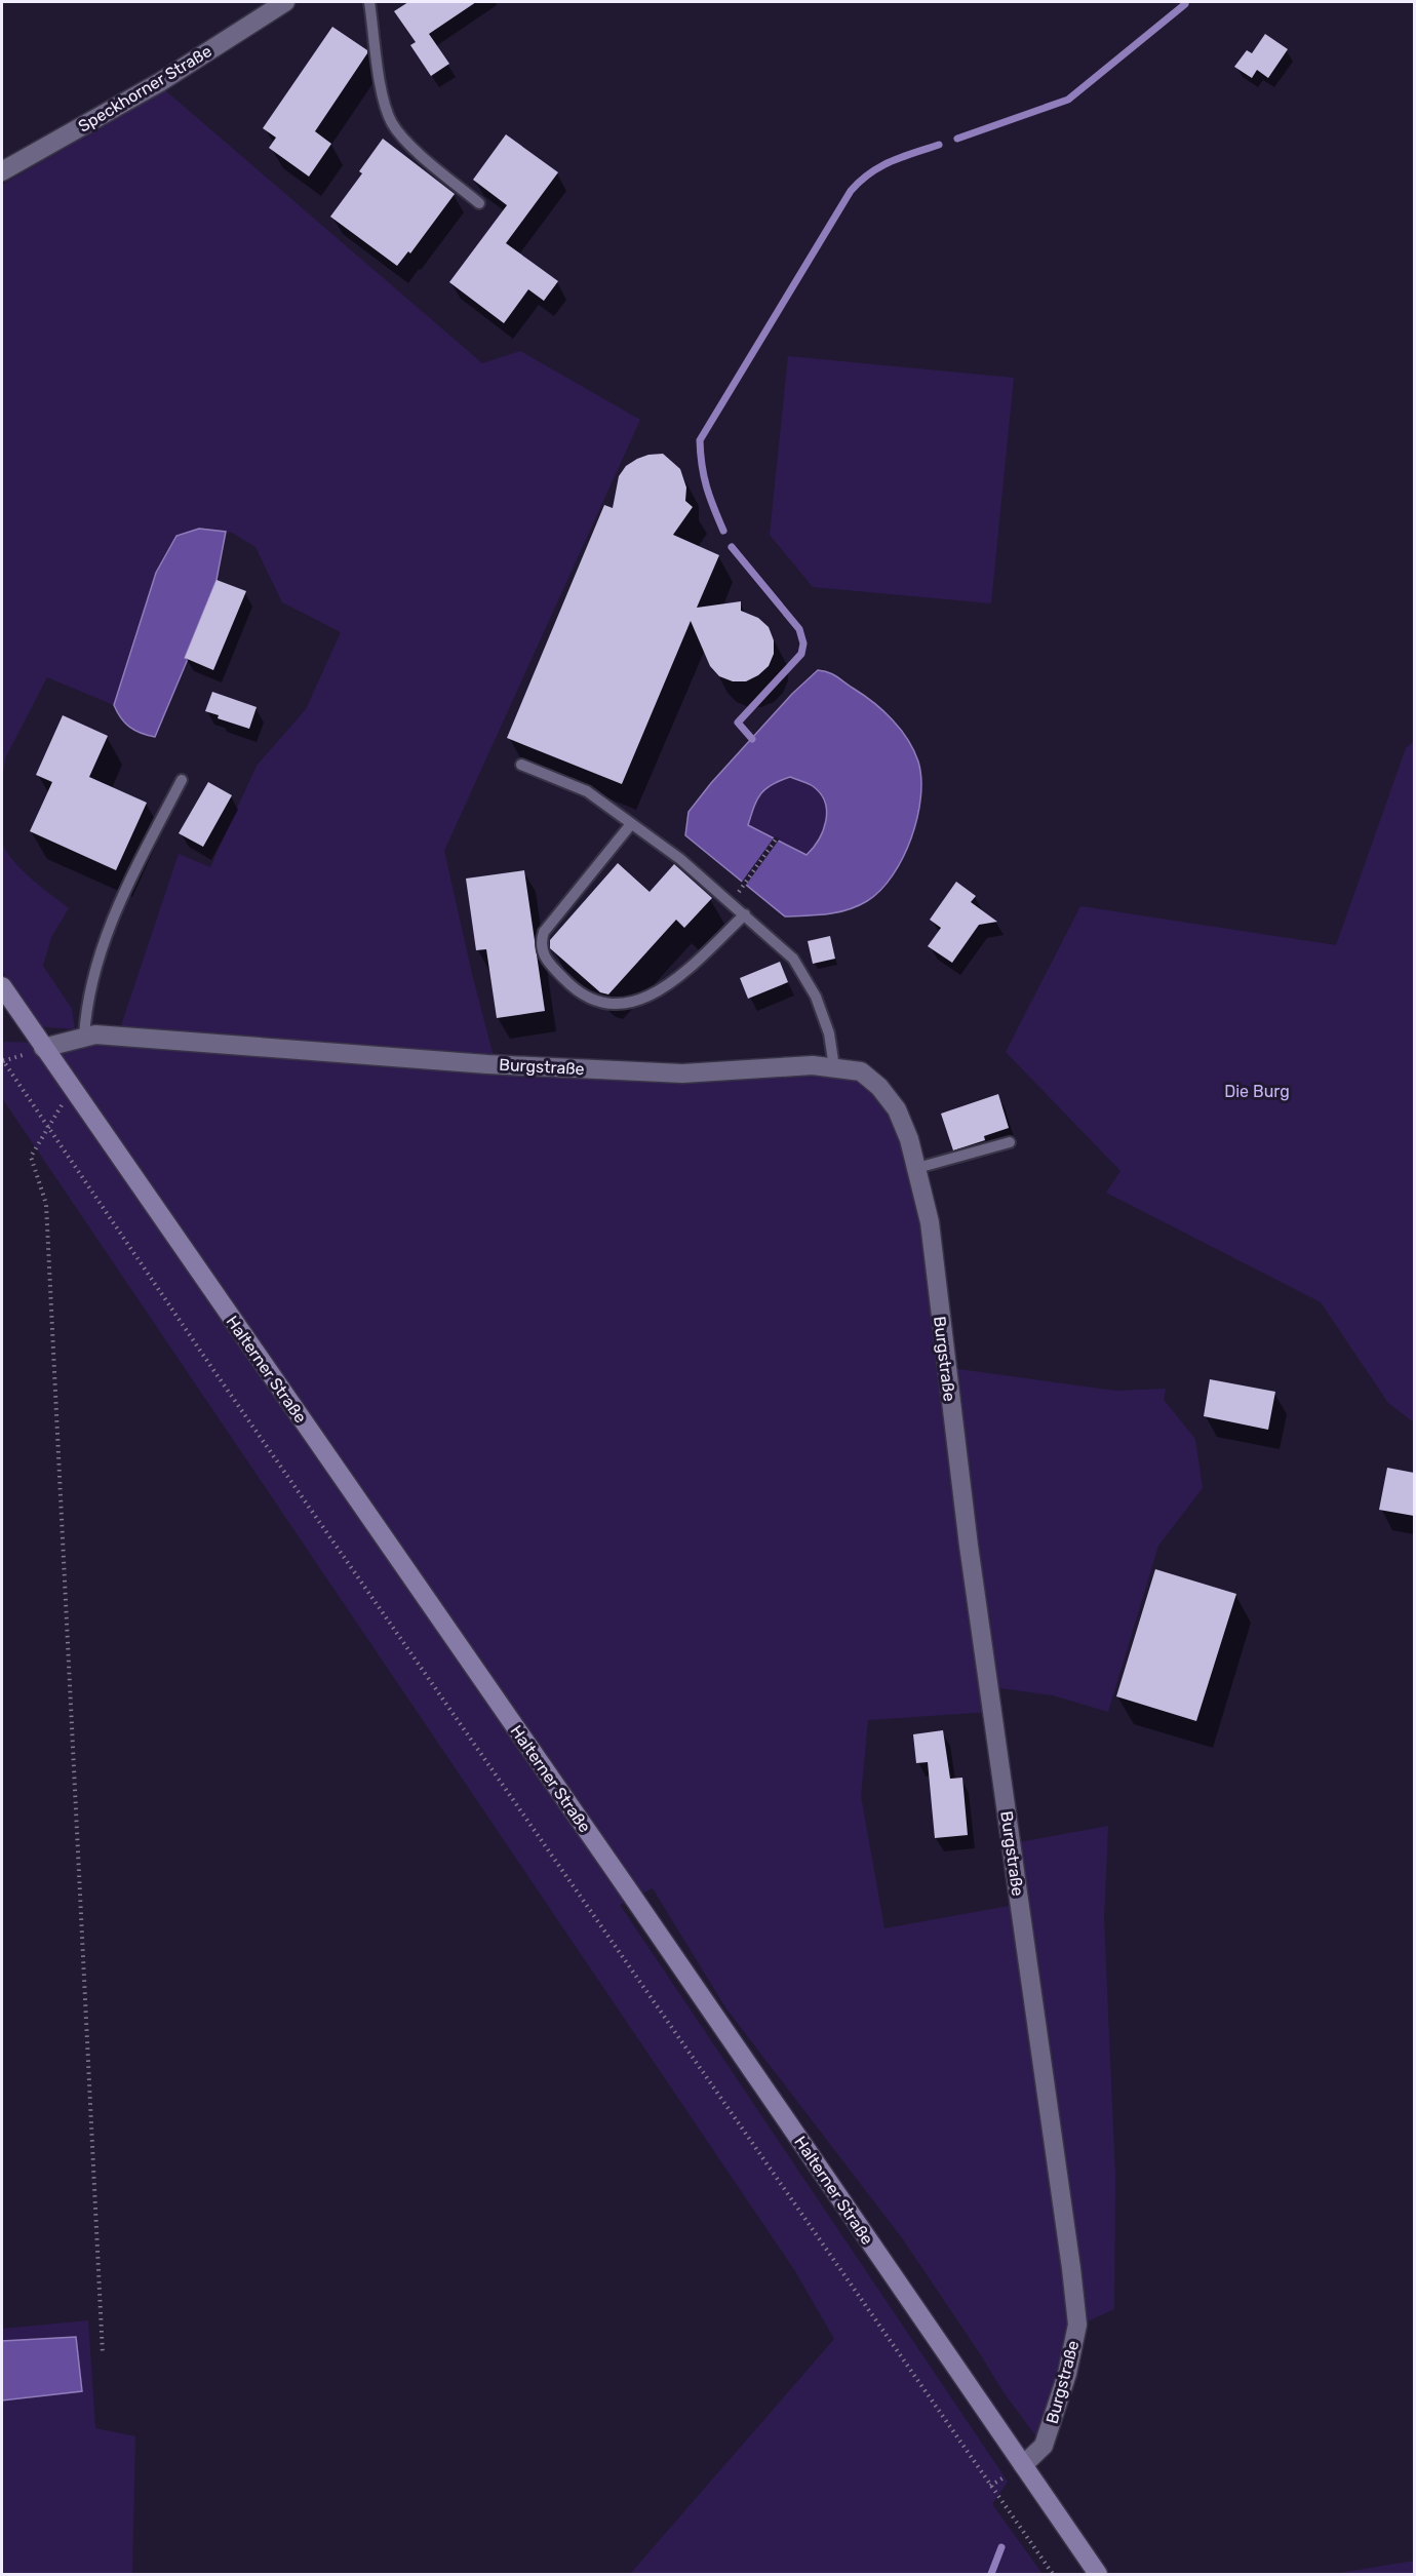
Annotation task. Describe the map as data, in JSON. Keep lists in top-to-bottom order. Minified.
{"streets":{"main road":["Halterner Straße"],"street":["Speckhorner Straße","Burgstraße"]},"crossings":[["Burgstraße","Halterner Straße"]],"parks":["Die Burg"]}
